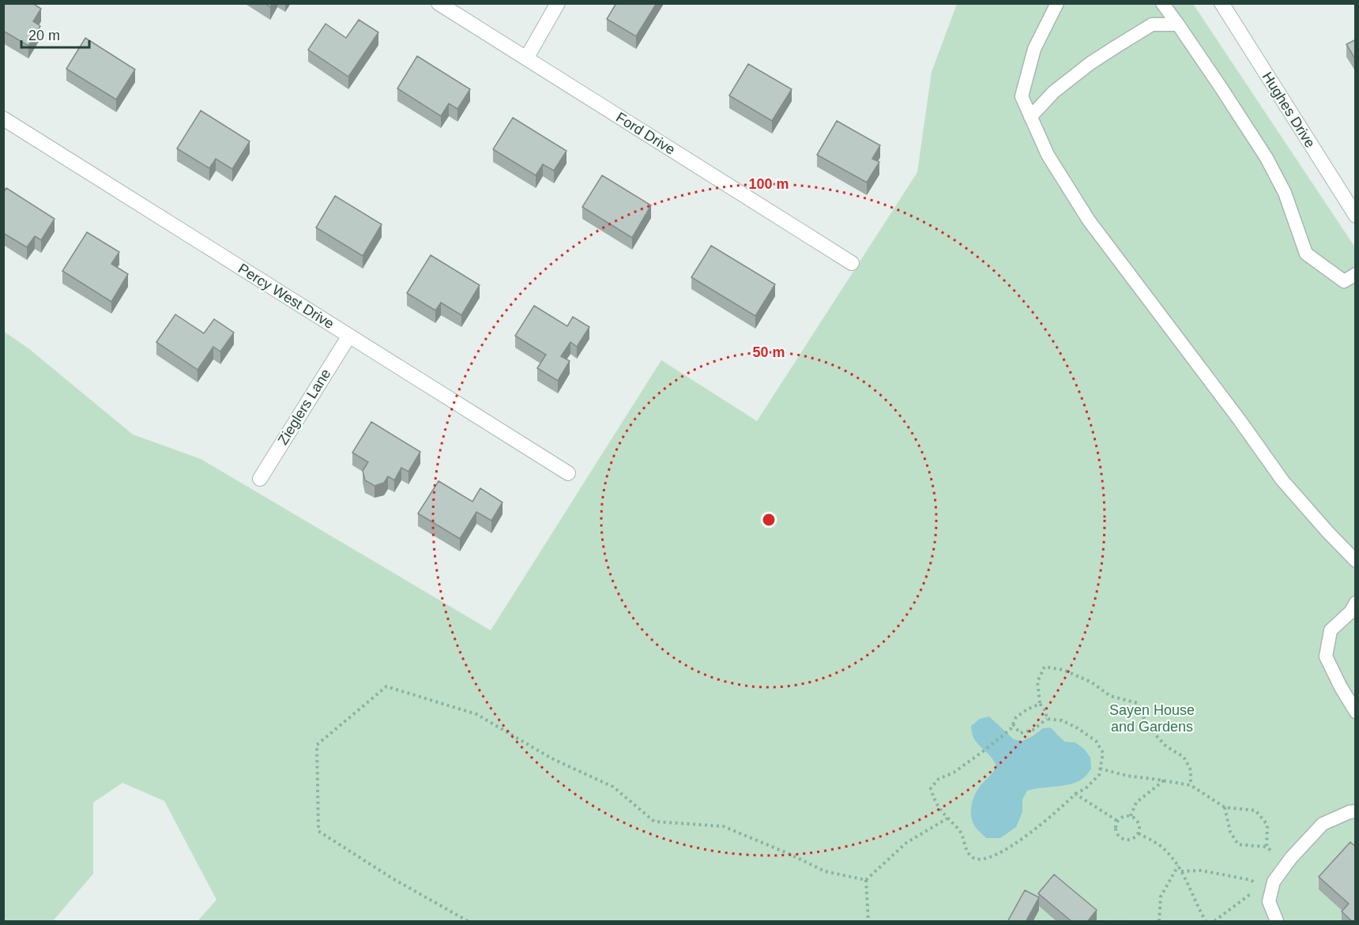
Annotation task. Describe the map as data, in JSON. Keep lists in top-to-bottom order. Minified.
{"streets":{"street":["Hughes Drive","Ford Drive","Percy West Drive","Zieglers Lane"]},"crossings":[["Percy West Drive","Zieglers Lane"]],"parks":["Sayen House and Gardens"],"scale_bar":"20 m","rings":["100 m","50 m"]}
